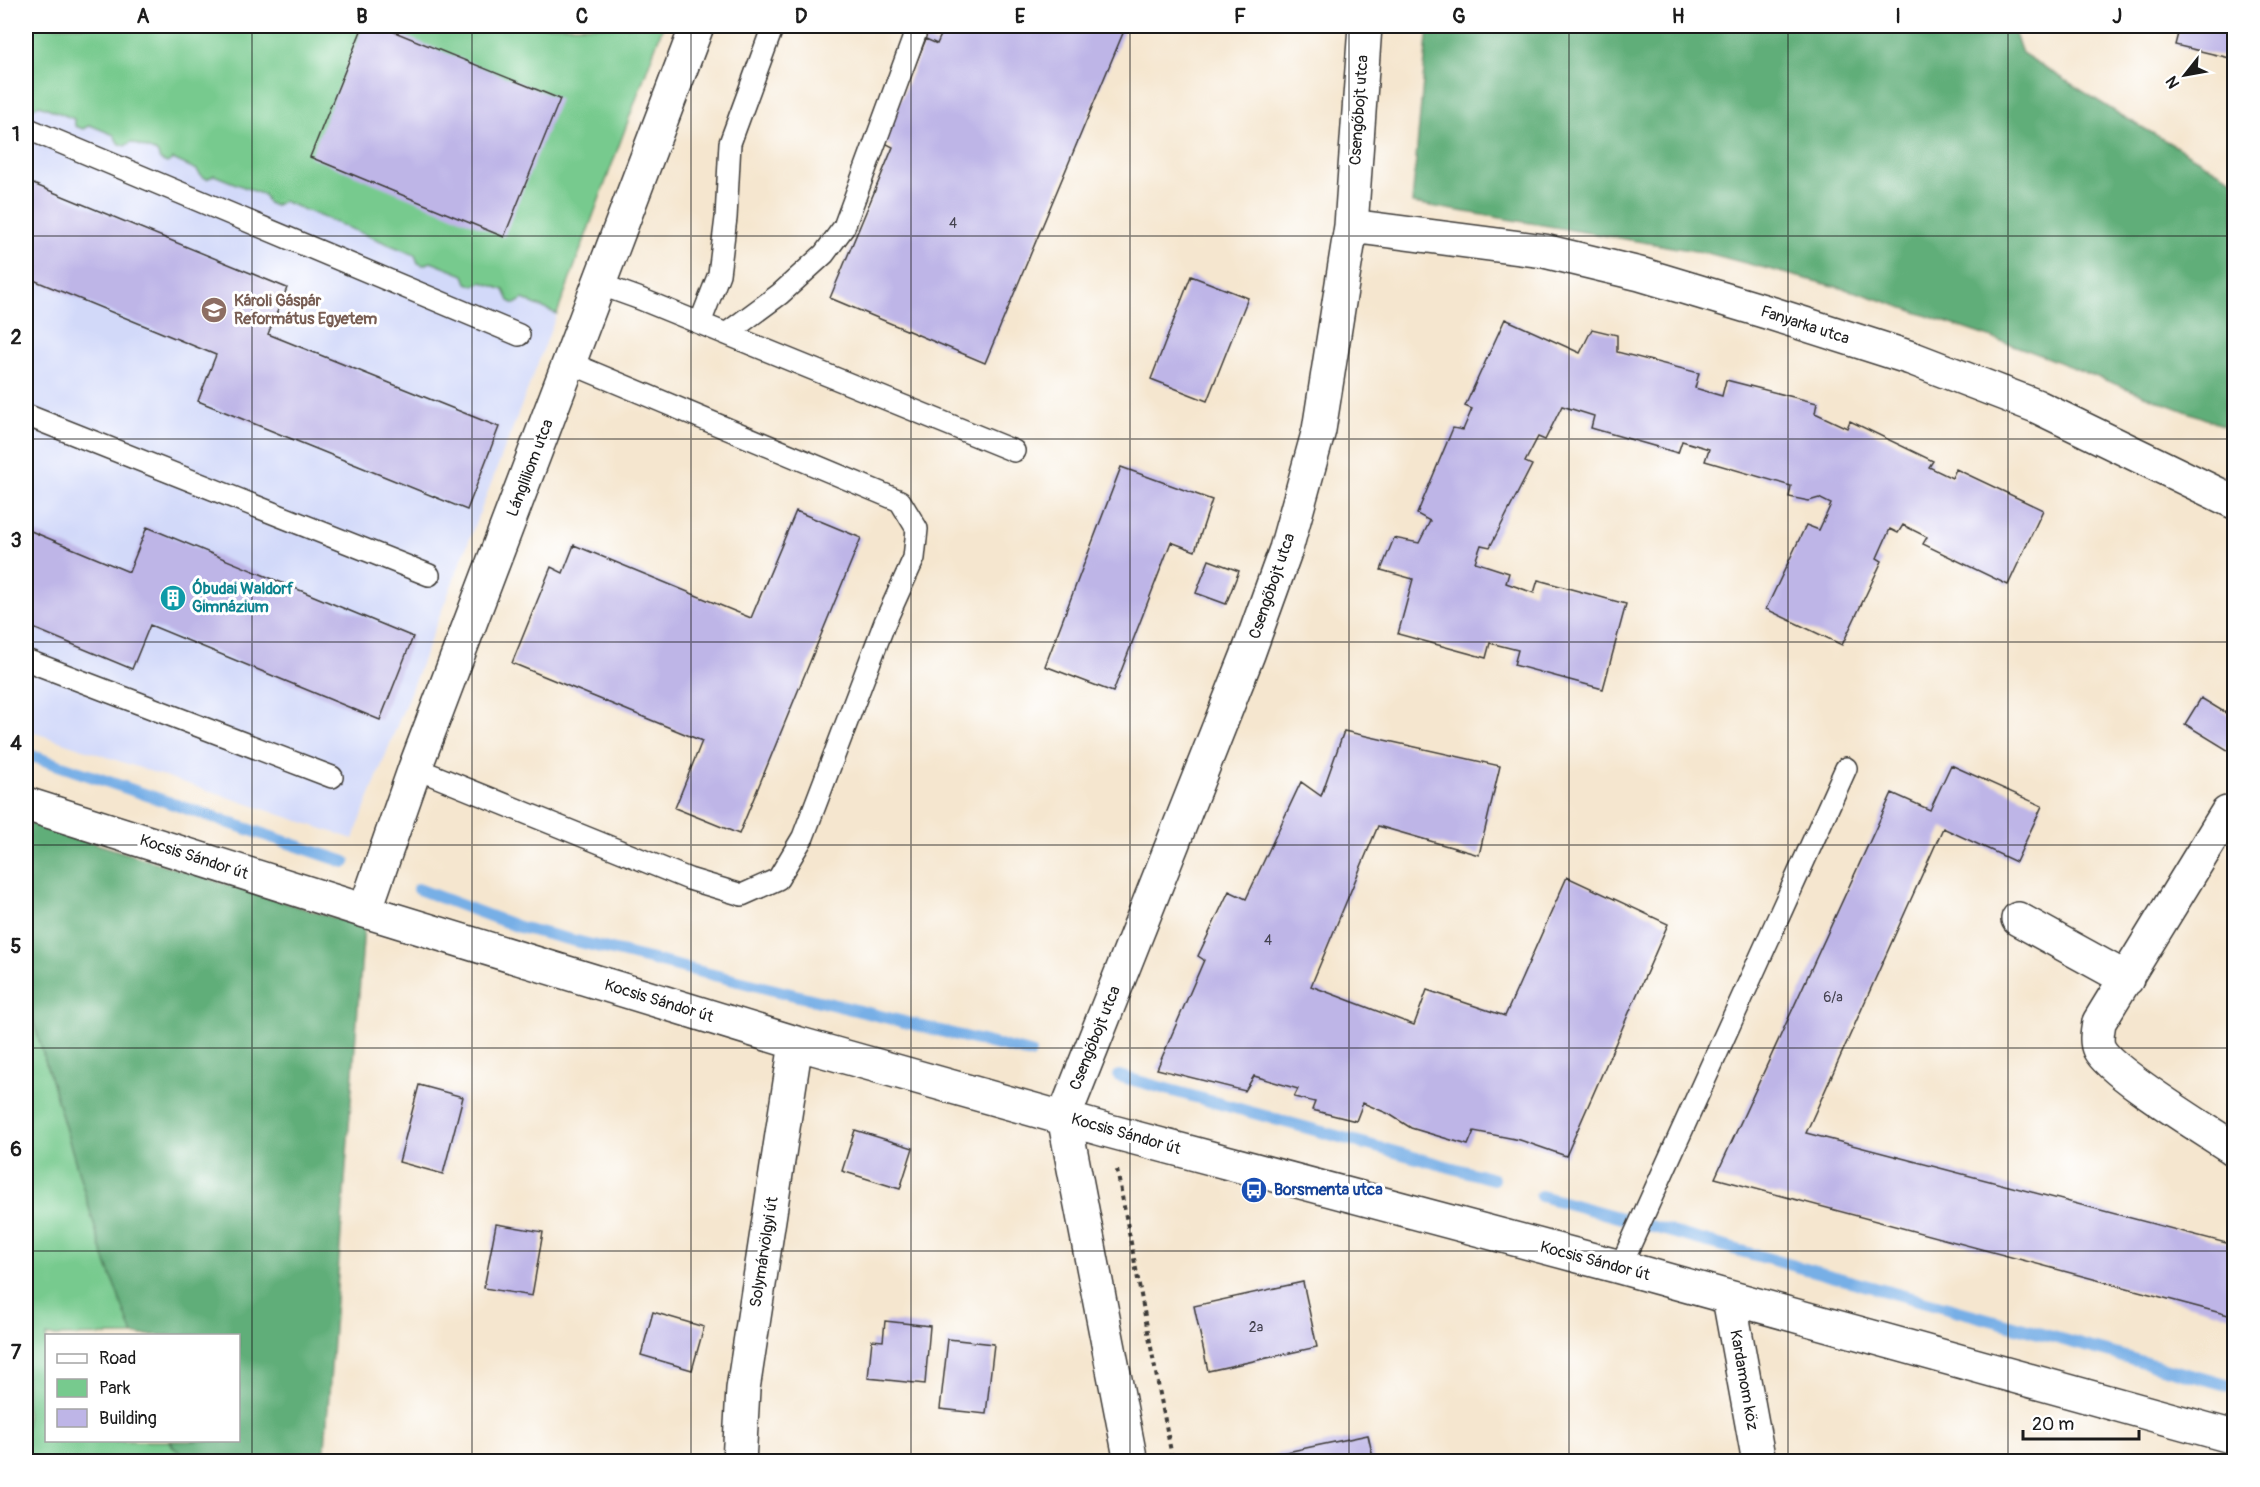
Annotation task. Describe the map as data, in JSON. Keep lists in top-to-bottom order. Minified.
{"streets":{"street":["Csengőbojt utca","Fanyarka utca","Lángliliom utca","Kocsis Sándor út","Solymárvölgyi út","Kardamom köz"]},"crossings":[["Csengőbojt utca","Fanyarka utca"],["Csengőbojt utca","Kocsis Sándor út"],["Lángliliom utca","Kocsis Sándor út"],["Kocsis Sándor út","Solymárvölgyi út"],["Kocsis Sándor út","Kardamom köz"]],"places":{"school or university":["Károli Gáspár Református Egyetem"],"building":["Óbudai Waldorf Gimnázium"],"bus stop":["Borsmenta utca"]},"house_numbers":["4","4","6/a","2a"],"legend":["Road","Park","Building"],"scale_bar":"20 m","north":"bottom left","grid":{"columns":["A","B","C","D","E","F","G","H","I","J"],"rows":["1","2","3","4","5","6","7"]}}
